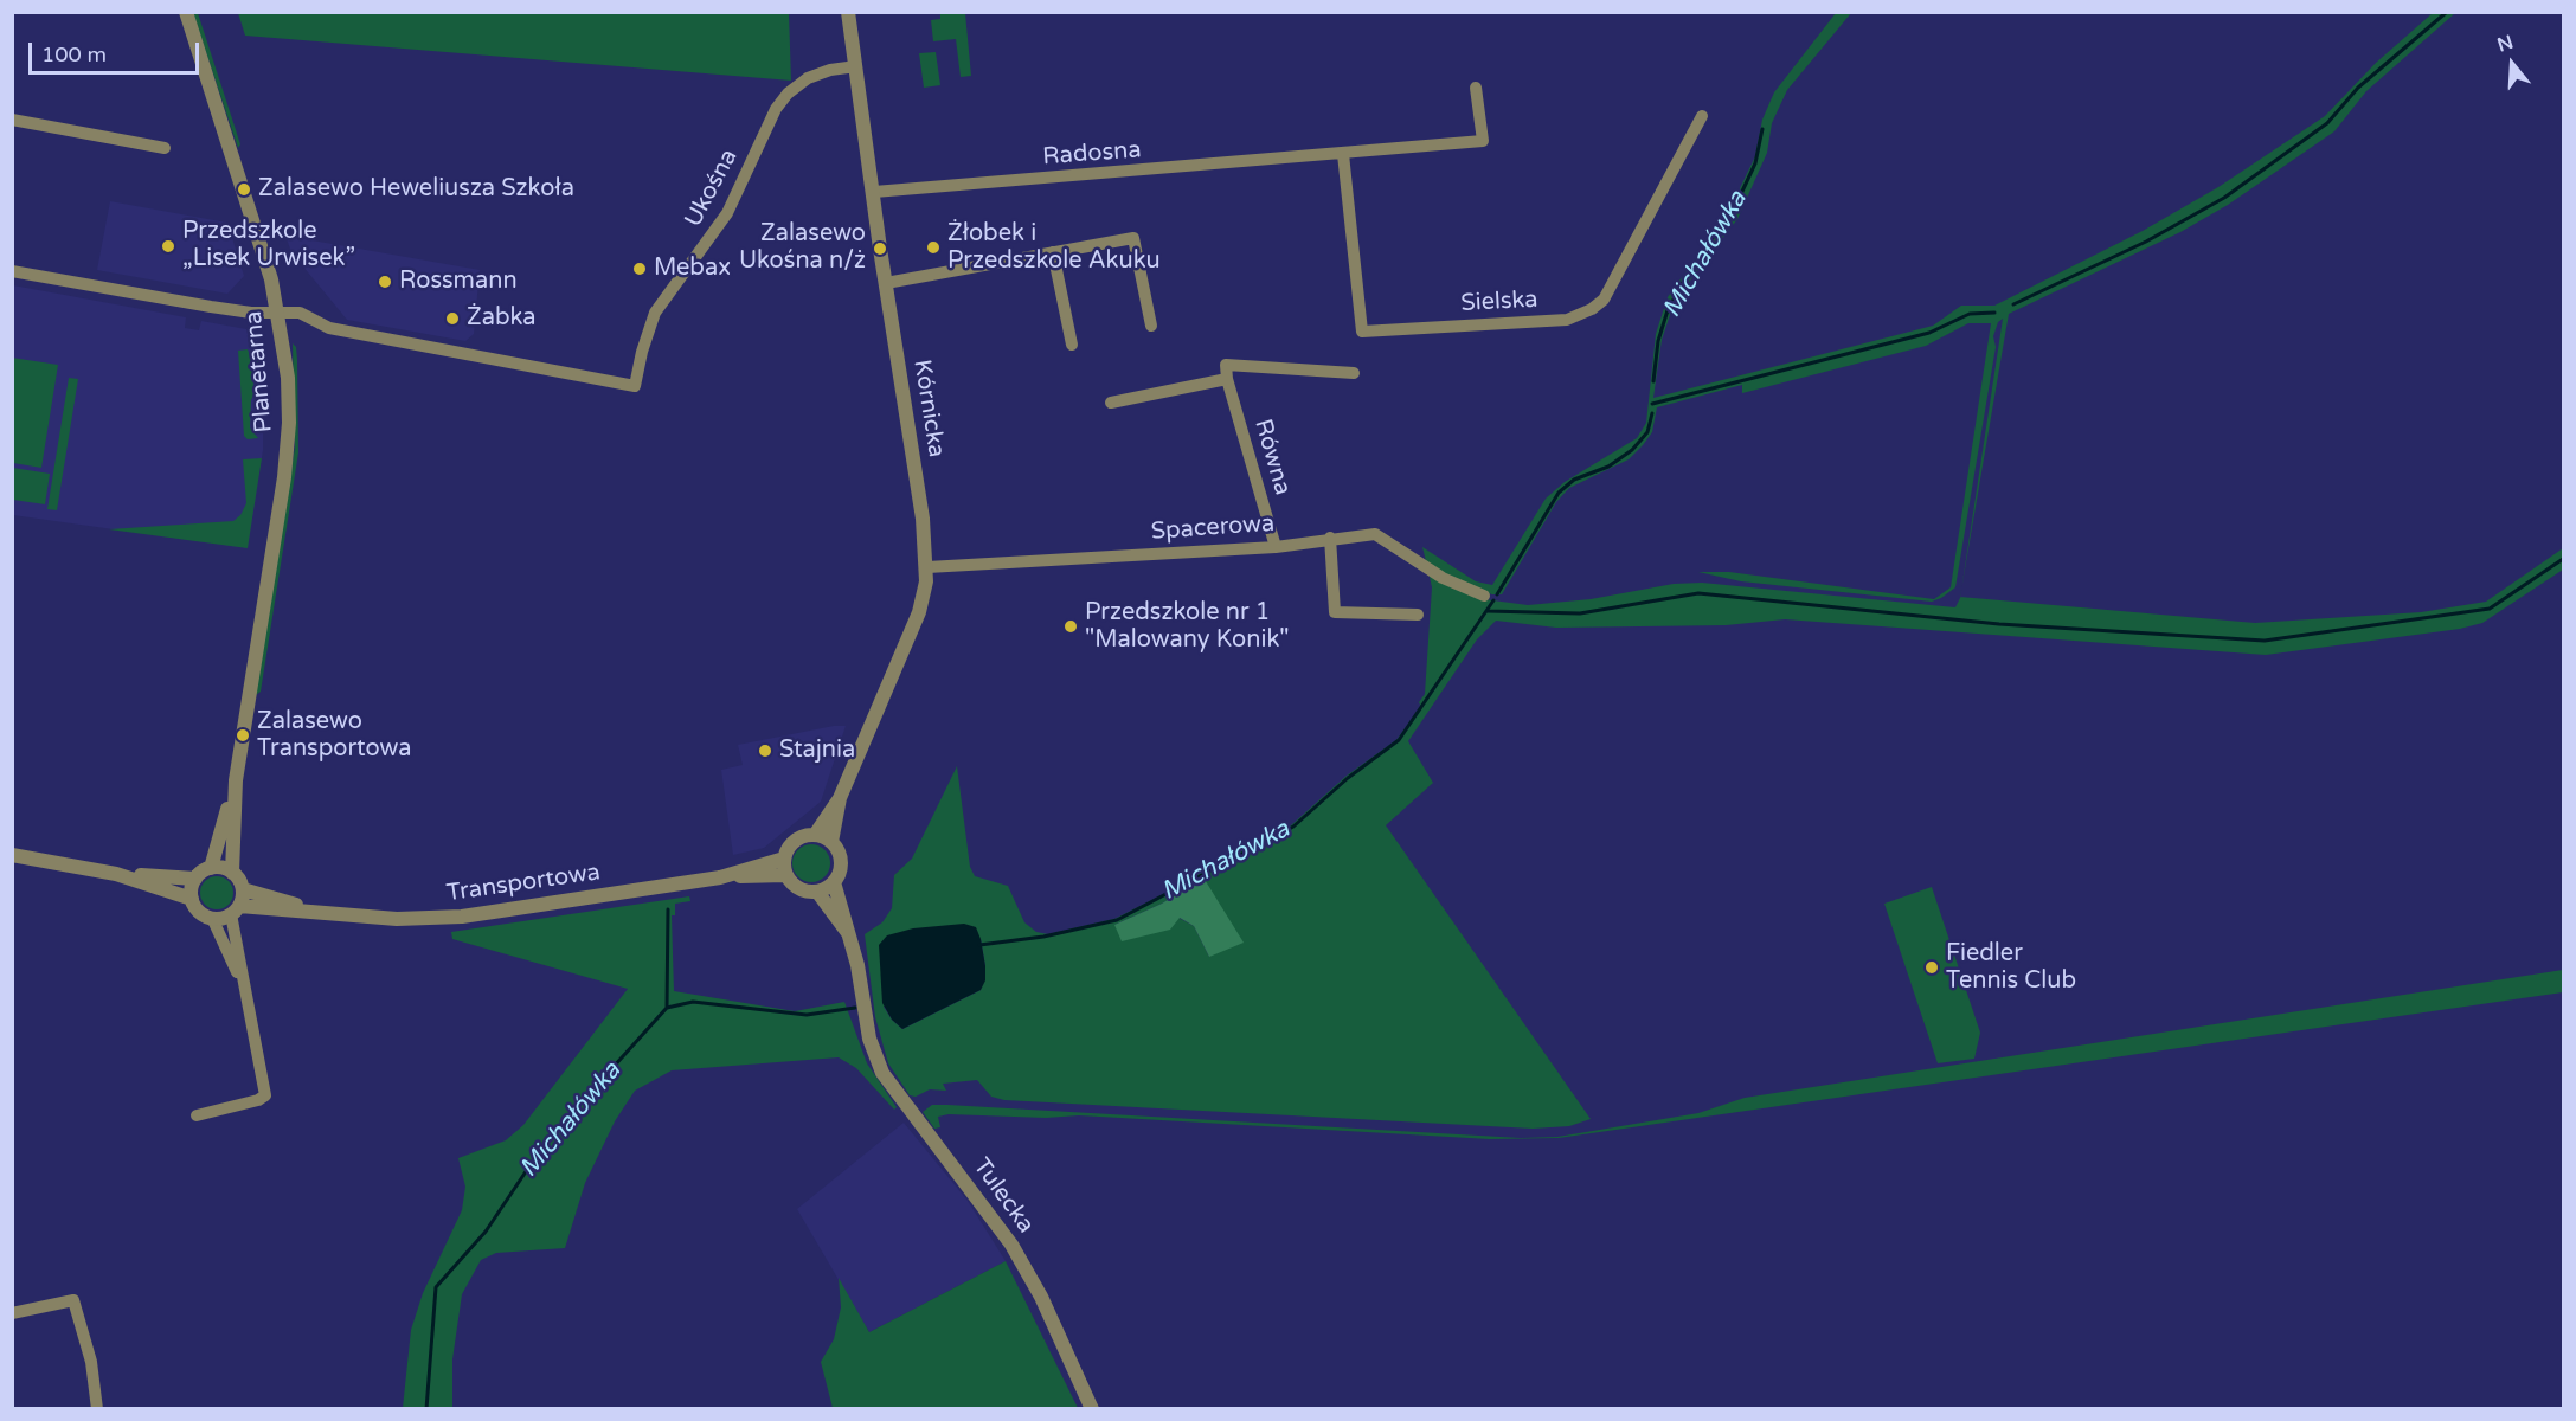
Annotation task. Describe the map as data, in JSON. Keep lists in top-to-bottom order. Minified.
{"streets":{"street":["Radosna","Ukośna","Sielska","Planetarna","Kórnicka","Równa","Spacerowa","Transportowa","Tulecka"]},"crossings":[["Radosna","Sielska"],["Radosna","Kórnicka"],["Ukośna","Planetarna"],["Ukośna","Kórnicka"],["Planetarna","Transportowa"],["Kórnicka","Spacerowa"],["Kórnicka","Transportowa"],["Równa","Spacerowa"]],"water":["Michałówka"],"places":["Zalasewo Heweliusza Szkoła","Przedszkole „Lisek Urwisek”","Żłobek i Przedszkole Akuku","Zalasewo Ukośna n/ż","Mebax","Rossmann","Żabka","Przedszkole nr 1 \"Malowany Konik\"","Zalasewo Transportowa","Stajnia","Fiedler Tennis Club"],"scale_bar":"100 m","north":"top"}
